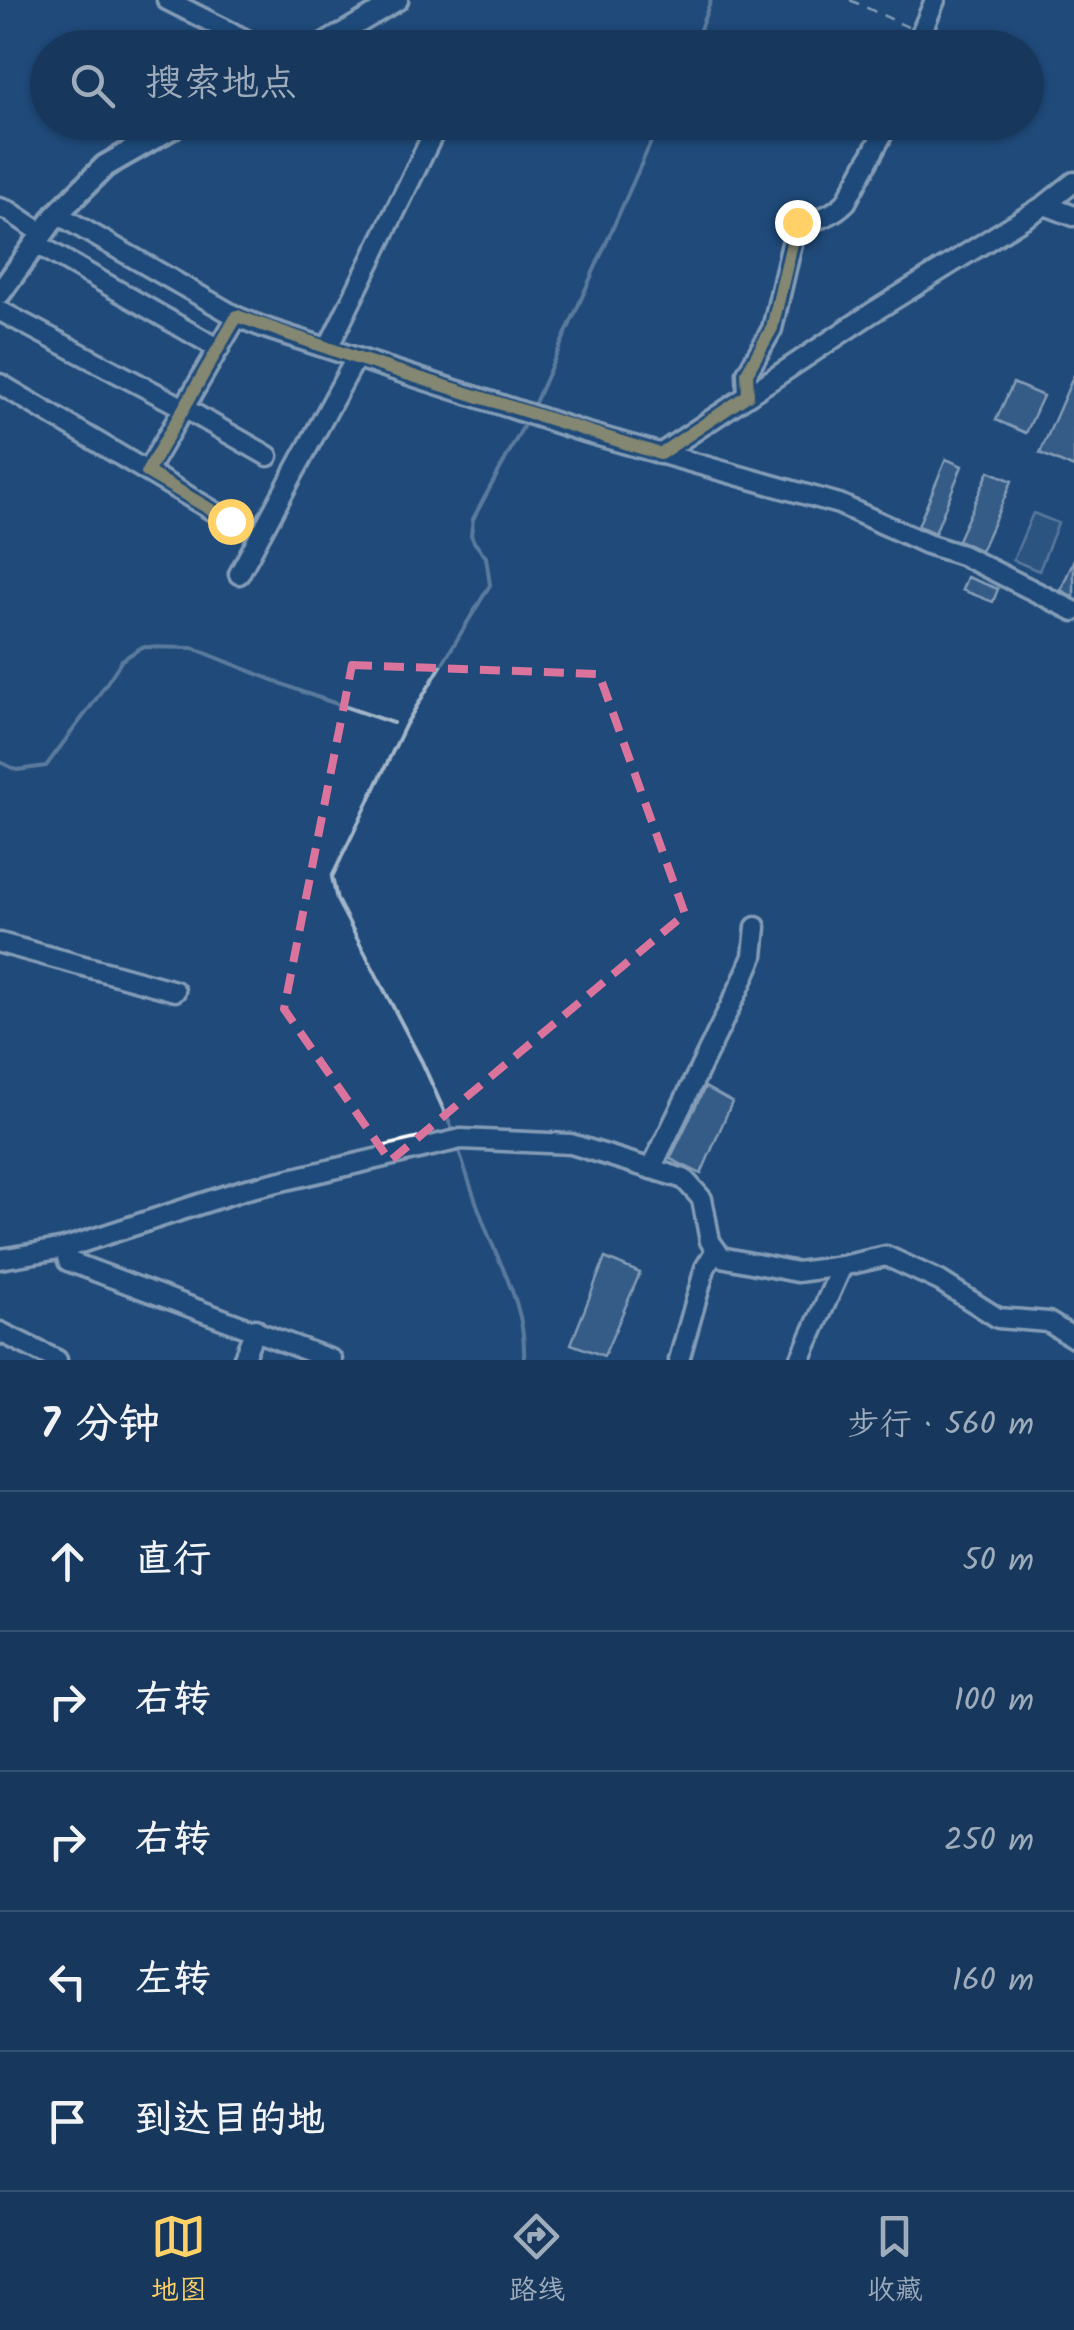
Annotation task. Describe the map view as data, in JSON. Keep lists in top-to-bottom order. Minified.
{"page":{"search":"搜索地点","heading":["7 分钟","步行 · 560 m"],"list":[["直行","50 m"],["右转","100 m"],["右转","250 m"],["左转","160 m"],"到达目的地"],"nav":["地图","路线","收藏"]}}
